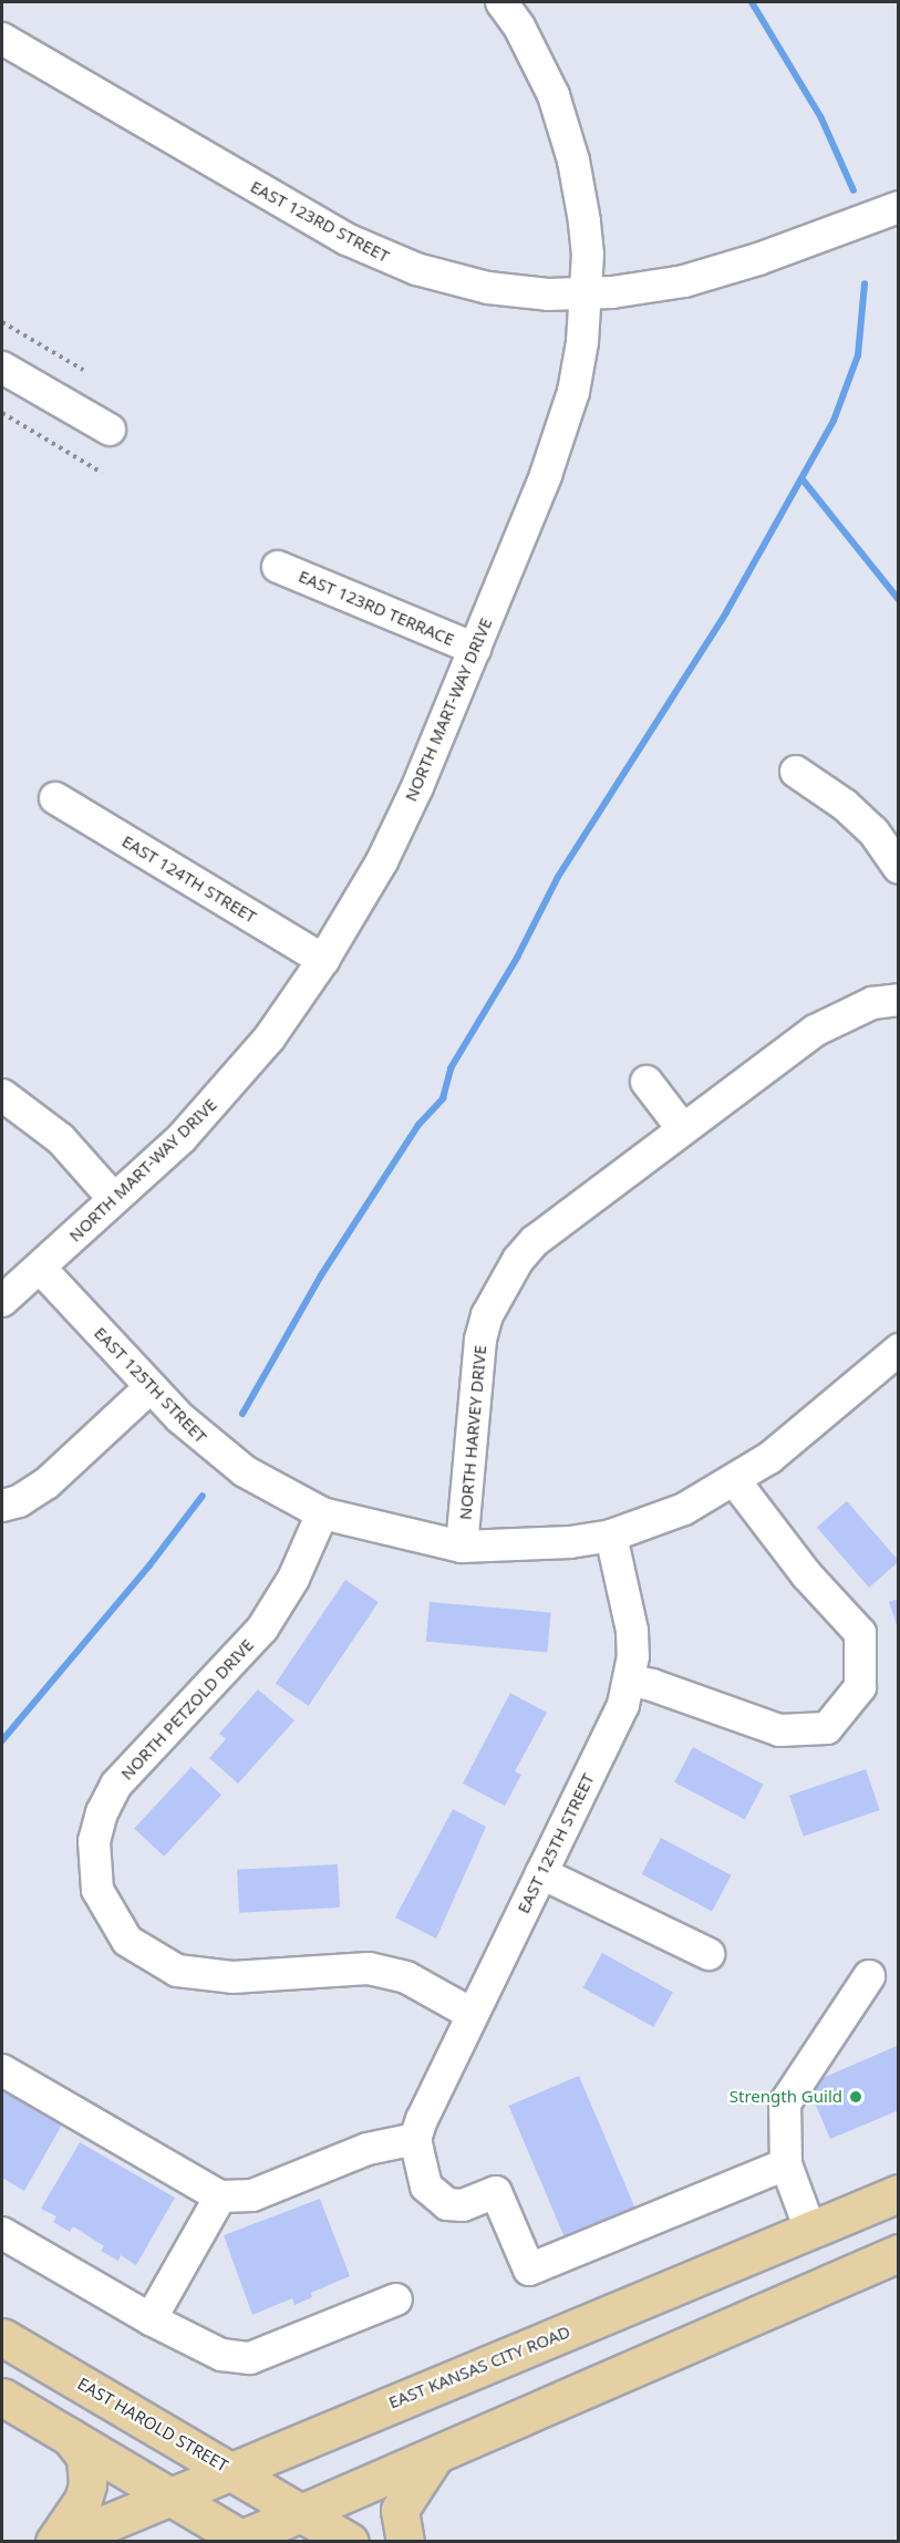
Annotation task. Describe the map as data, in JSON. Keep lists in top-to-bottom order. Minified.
{"streets":{"main road":["EAST KANSAS CITY ROAD","EAST HAROLD STREET"],"street":["EAST 123RD STREET","EAST 123RD TERRACE","NORTH MART-WAY DRIVE","EAST 124TH STREET","EAST 125TH STREET","NORTH HARVEY DRIVE","NORTH PETZOLD DRIVE"]},"crossings":[["EAST 123RD STREET","NORTH MART-WAY DRIVE"],["EAST 123RD TERRACE","NORTH MART-WAY DRIVE"],["NORTH MART-WAY DRIVE","EAST 124TH STREET"],["NORTH MART-WAY DRIVE","EAST 125TH STREET"],["EAST 125TH STREET","NORTH HARVEY DRIVE"],["EAST 125TH STREET","NORTH PETZOLD DRIVE"],["EAST KANSAS CITY ROAD","EAST HAROLD STREET"]],"places":["Strength Guild"]}
